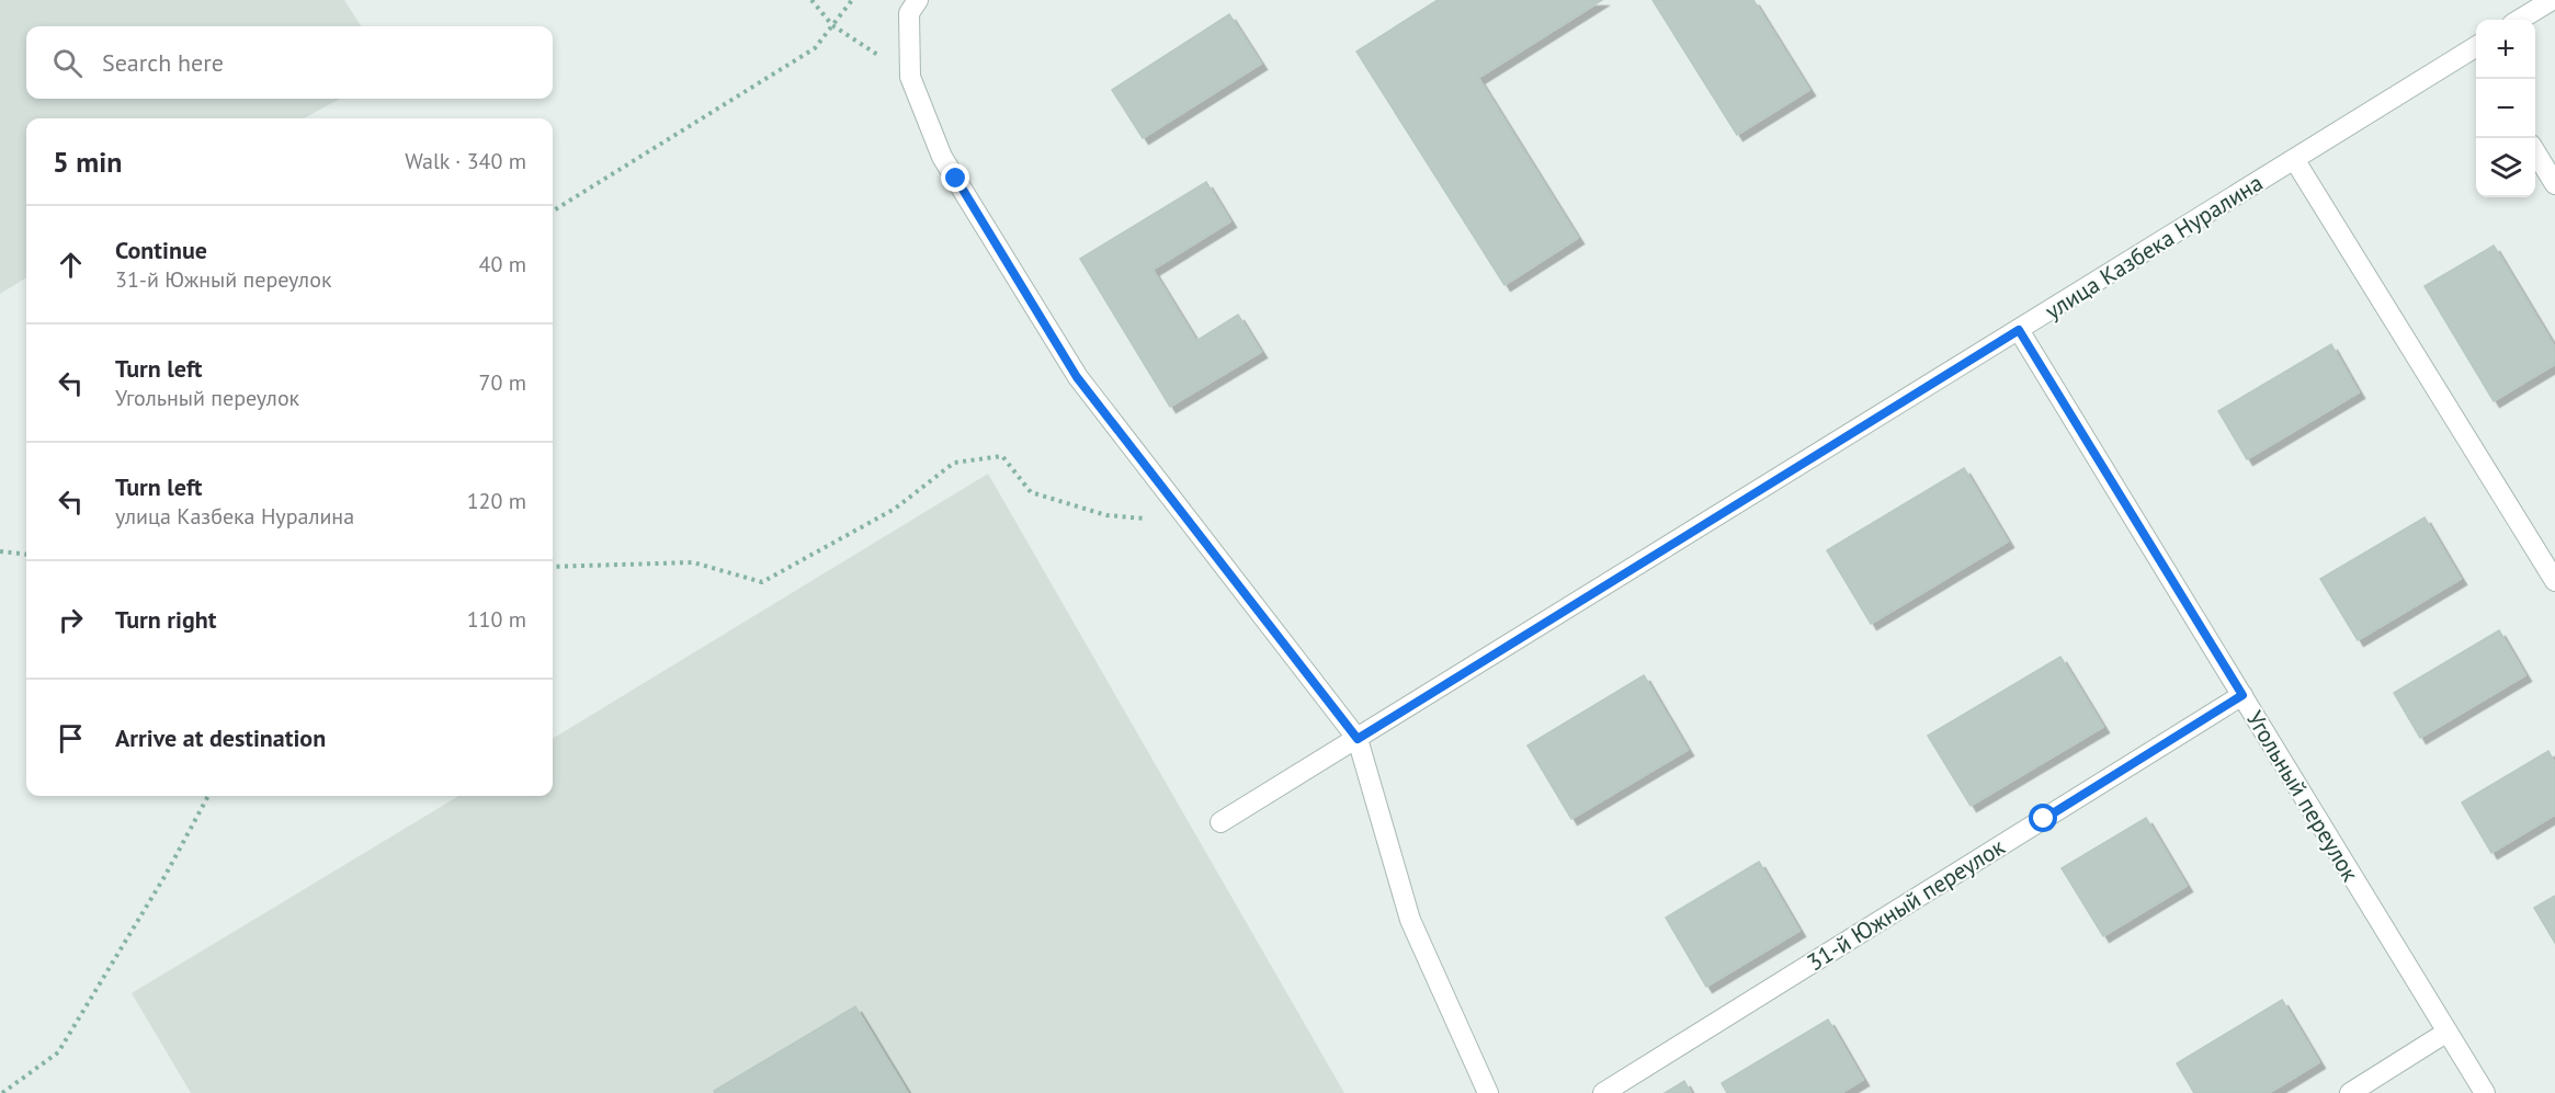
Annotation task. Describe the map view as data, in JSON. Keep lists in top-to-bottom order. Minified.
{"streets":{"street":["улица Казбека Нуралина","Угольный переулок","31-й Южный переулок"]},"crossings":[["улица Казбека Нуралина","Угольный переулок"],["Угольный переулок","31-й Южный переулок"]],"page":{"map_buttons":["+","−"],"search":"Search here","heading":["5 min","Walk · 340 m"],"list":[["Continue","31-й Южный переулок","40 m"],["Turn left","Угольный переулок","70 m"],["Turn left","улица Казбека Нуралина","120 m"],["Turn right","110 m"],"Arrive at destination"]}}
